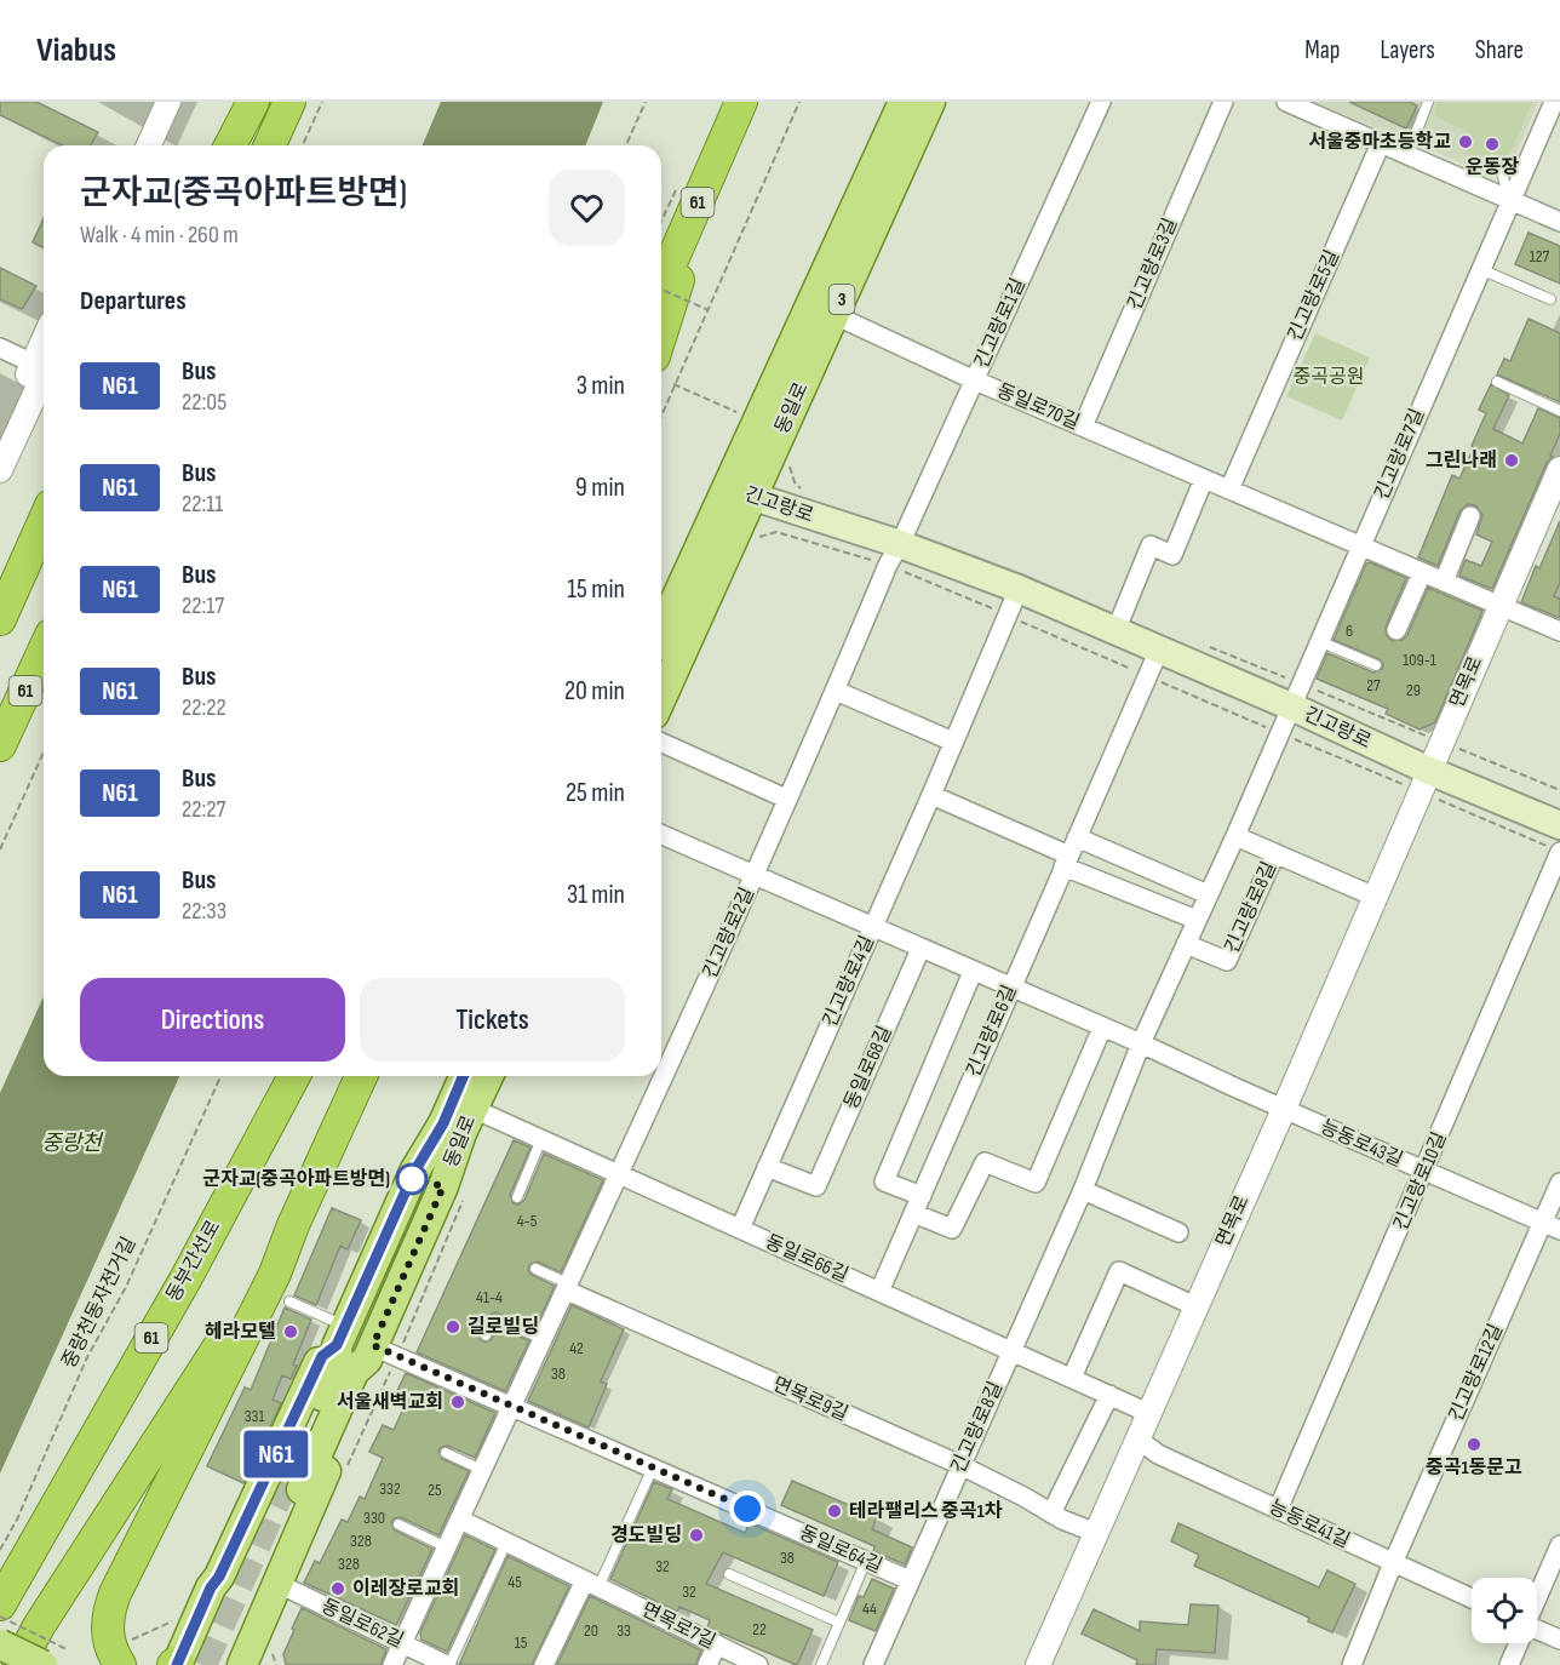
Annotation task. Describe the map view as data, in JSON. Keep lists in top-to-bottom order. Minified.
{"streets":{"highway":["61","동부간선로"],"main road":["3","동일로","긴고랑로"],"street":["긴고랑로3길","긴고랑로5길","긴고랑로1길","동일로70길","긴고랑로7길","면목로","긴고랑로8길","긴고랑로2길","긴고랑로4길","긴고랑로6길","동일로68길","능동로43길","긴고랑로10길","동일로66길","긴고랑로12길","면목로9길","능동로41길","동일로64길","동일로62길","면목로7길"],"path":["중랑천동자전거길"]},"crossings":[["긴고랑로3길","동일로70길"],["긴고랑로5길","동일로70길"],["긴고랑로1길","동일로70길"],["긴고랑로1길","긴고랑로"],["긴고랑로1길","긴고랑로2길"],["동일로70길","동일로"],["동일로70길","긴고랑로7길"],["동일로70길","면목로"],["동일로","긴고랑로"],["동일로","동일로66길"],["동일로","동일로64길"],["긴고랑로7길","긴고랑로"],["긴고랑로7길","긴고랑로8길"],["긴고랑로","면목로"],["긴고랑로","긴고랑로8길"],["긴고랑로","긴고랑로2길"],["긴고랑로","긴고랑로4길"],["긴고랑로","긴고랑로6길"],["긴고랑로","긴고랑로10길"],["면목로","능동로43길"],["면목로","동일로66길"],["면목로","면목로9길"],["면목로","능동로41길"],["긴고랑로8길","동일로66길"],["긴고랑로8길","면목로9길"],["긴고랑로8길","동일로64길"],["긴고랑로2길","동일로66길"],["긴고랑로2길","면목로9길"],["긴고랑로2길","동일로64길"],["긴고랑로2길","동일로62길"],["긴고랑로2길","면목로7길"],["긴고랑로4길","동일로68길"],["긴고랑로4길","동일로66길"],["긴고랑로6길","동일로66길"],["능동로43길","긴고랑로10길"],["능동로43길","긴고랑로12길"],["긴고랑로10길","능동로41길"],["긴고랑로12길","능동로41길"],["동일로62길","면목로7길"]],"water":["중랑천"],"parks":["중곡공원"],"places":["서울중마초등학교","운동장","그린나래","군자교(중곡아파트방면)","길로빌딩","헤라모텔","서울새벽교회","중곡1동문고","테라팰리스 중곡1차","경도빌딩","이레장로교회"],"lines":["bus line N61"],"house_numbers":["127","6","109-1","27","29","4-5","41-4","42","38","331","332","25","330","328","38","328","32","45","32","44","22","20","33","15"],"page":{"header":"Viabus","nav":["Map","Layers","Share"],"on_map":"N61","heading":[["군자교(중곡아파트방면)","Walk · 4 min · 260 m"],"Departures"],"list":[{"mark":"N61","name":"Bus","note":"22:05","value":"3 min"},{"mark":"N61","name":"Bus","note":"22:11","value":"9 min"},{"mark":"N61","name":"Bus","note":"22:17","value":"15 min"},{"mark":"N61","name":"Bus","note":"22:22","value":"20 min"},{"mark":"N61","name":"Bus","note":"22:27","value":"25 min"},{"mark":"N61","name":"Bus","note":"22:33","value":"31 min"}],"buttons":["Directions","Tickets"]}}
